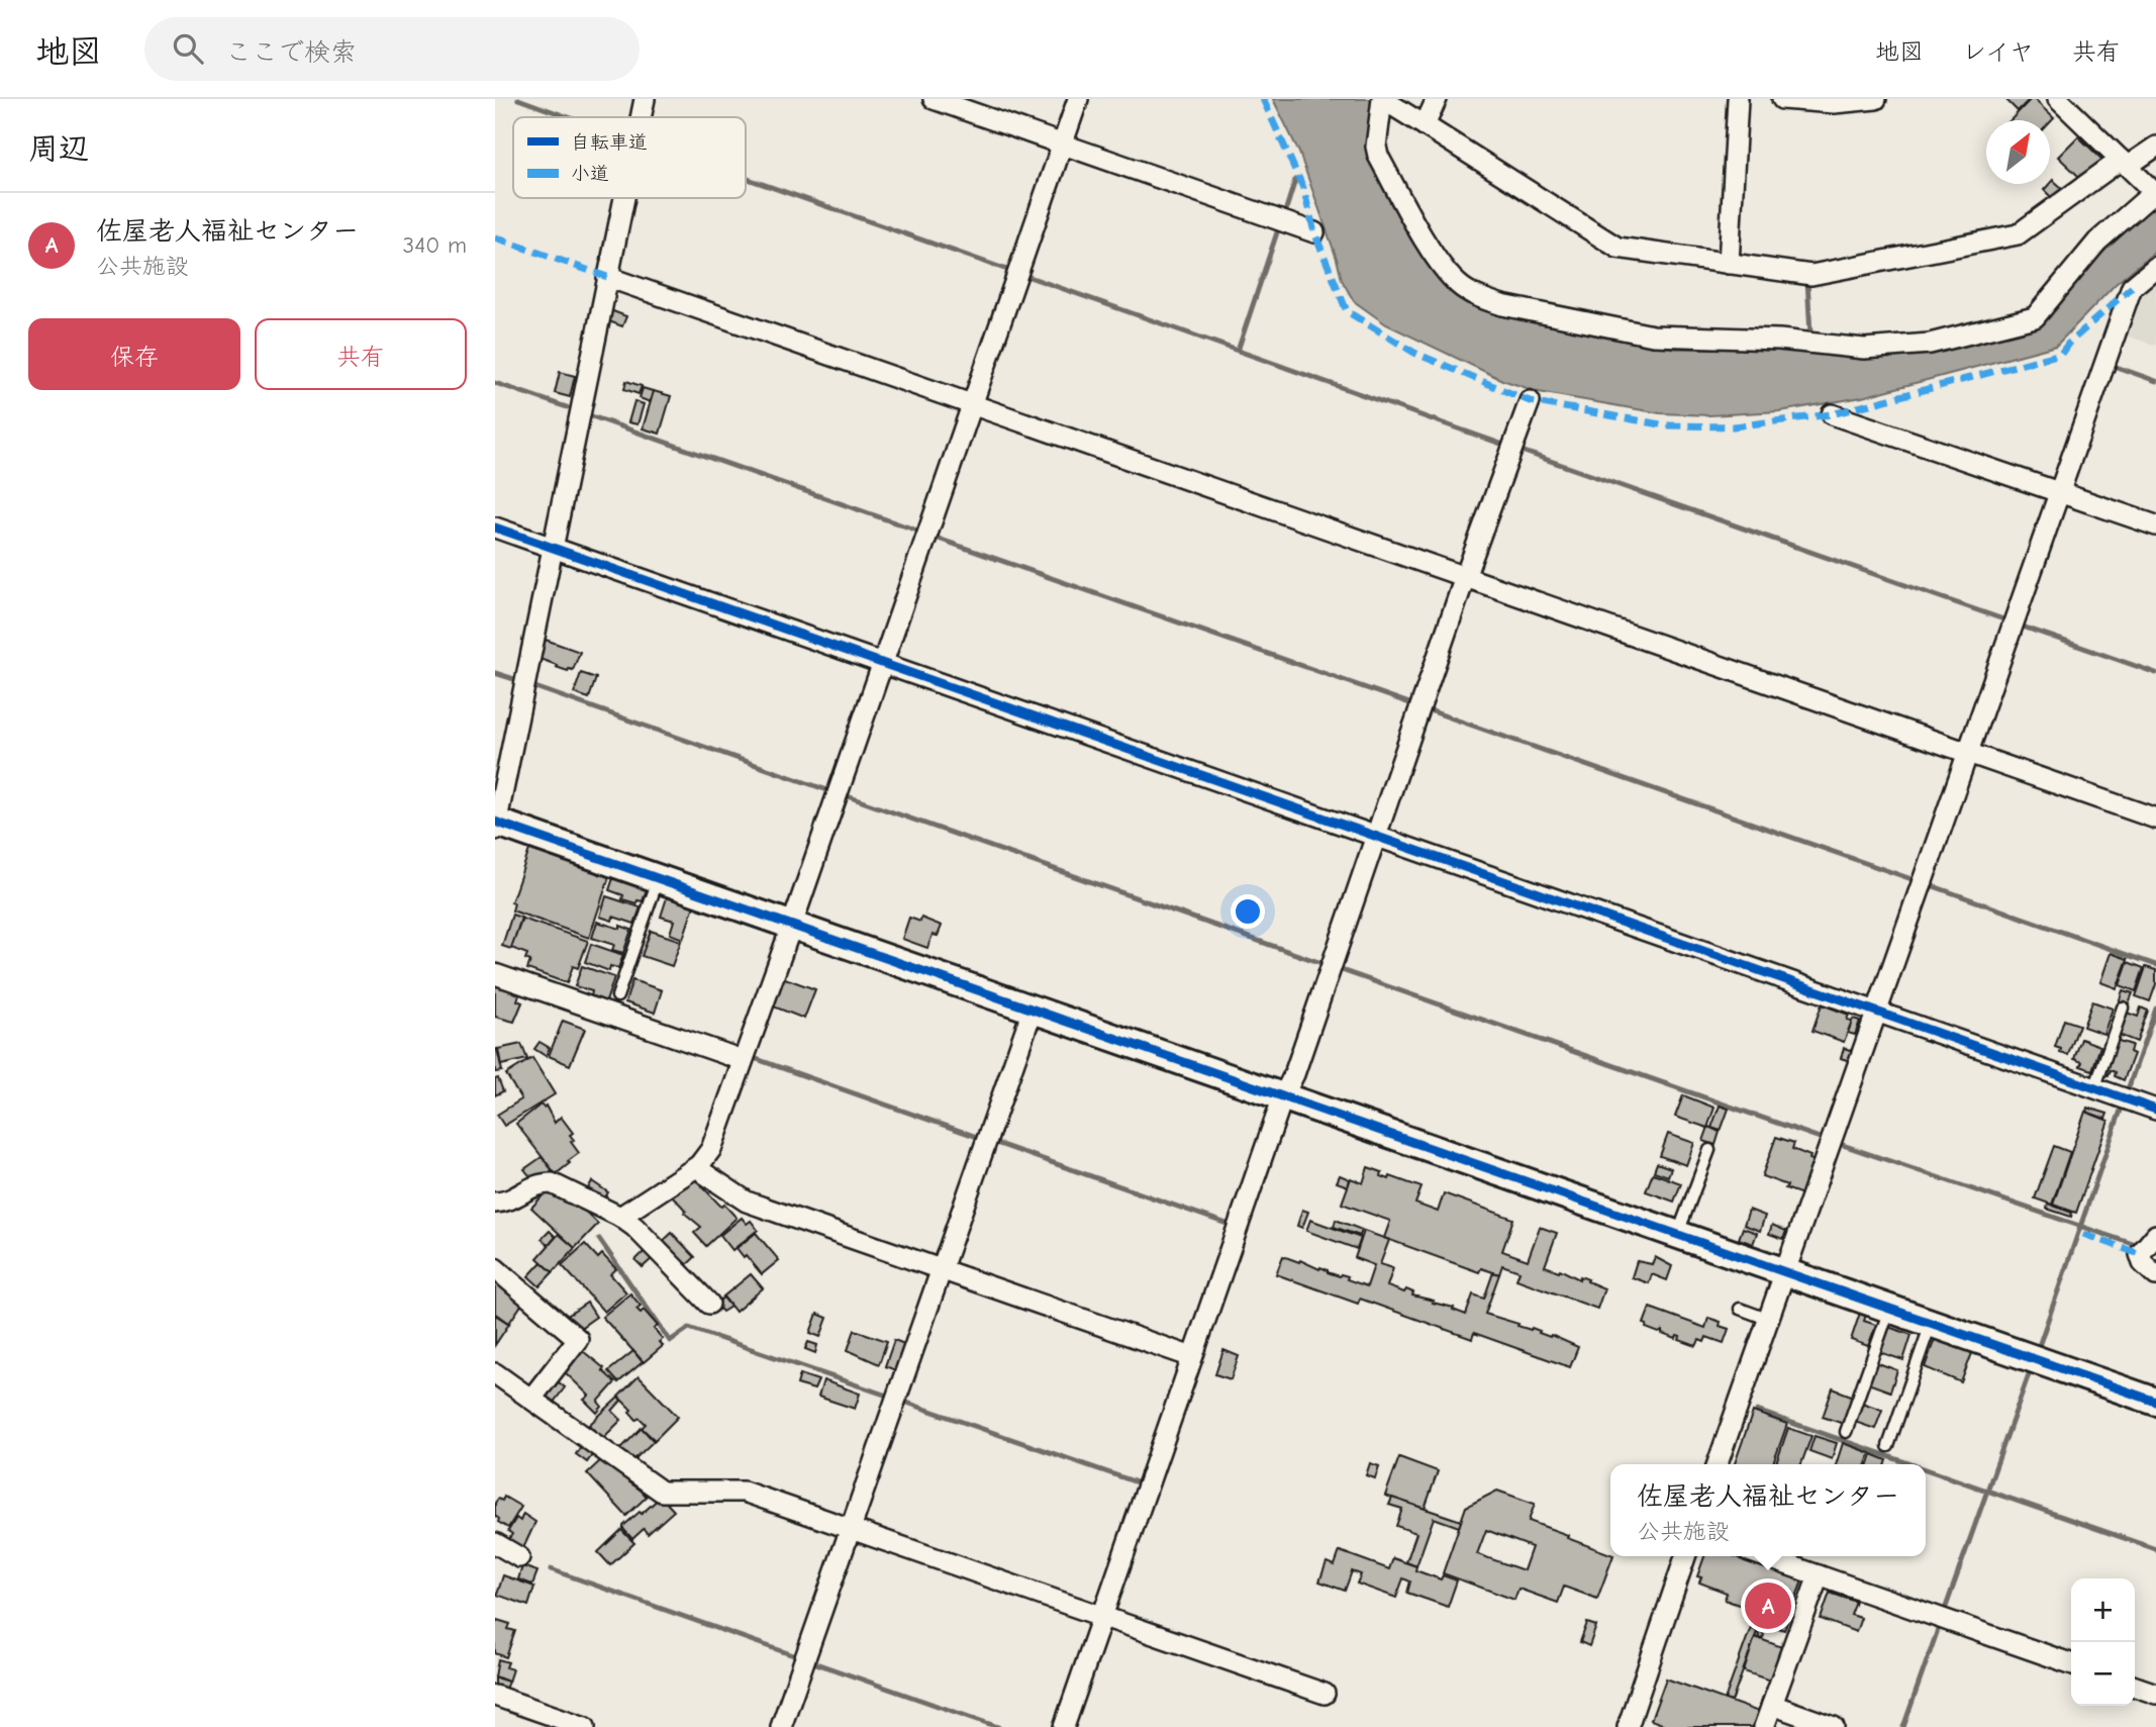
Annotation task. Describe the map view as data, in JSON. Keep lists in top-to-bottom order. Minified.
{"legend":["自転車道","小道"],"north":"top right","page":{"header":"地図","search":"ここで検索","nav":["地図","レイヤ","共有"],"heading":"周辺","list":[{"mark":"A","name":"佐屋老人福祉センター","note":"公共施設","value":"340 m"}],"buttons":["保存","共有"],"popup":["佐屋老人福祉センター","公共施設"],"map_buttons":["+","−"],"pins":"A"}}
